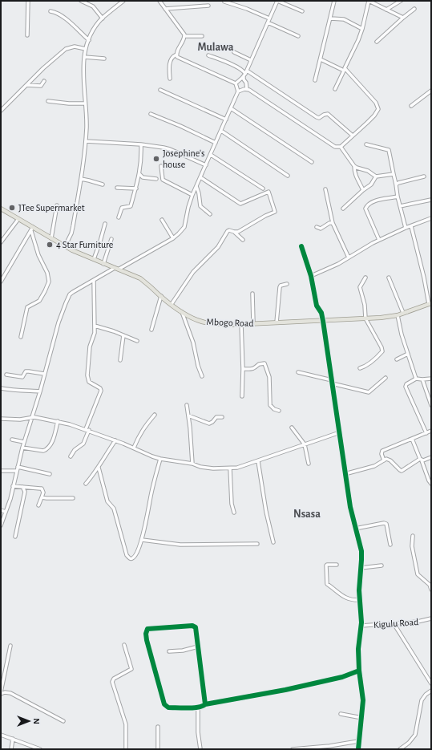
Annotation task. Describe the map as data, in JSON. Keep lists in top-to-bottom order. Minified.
{"streets":{"main road":["Mbogo Road"],"street":["Kigulu Road"]},"districts":["Mulawa","Nsasa"],"places":["Josephine's house","JTee Supermarket","4 Star Furniture"],"north":"right"}
